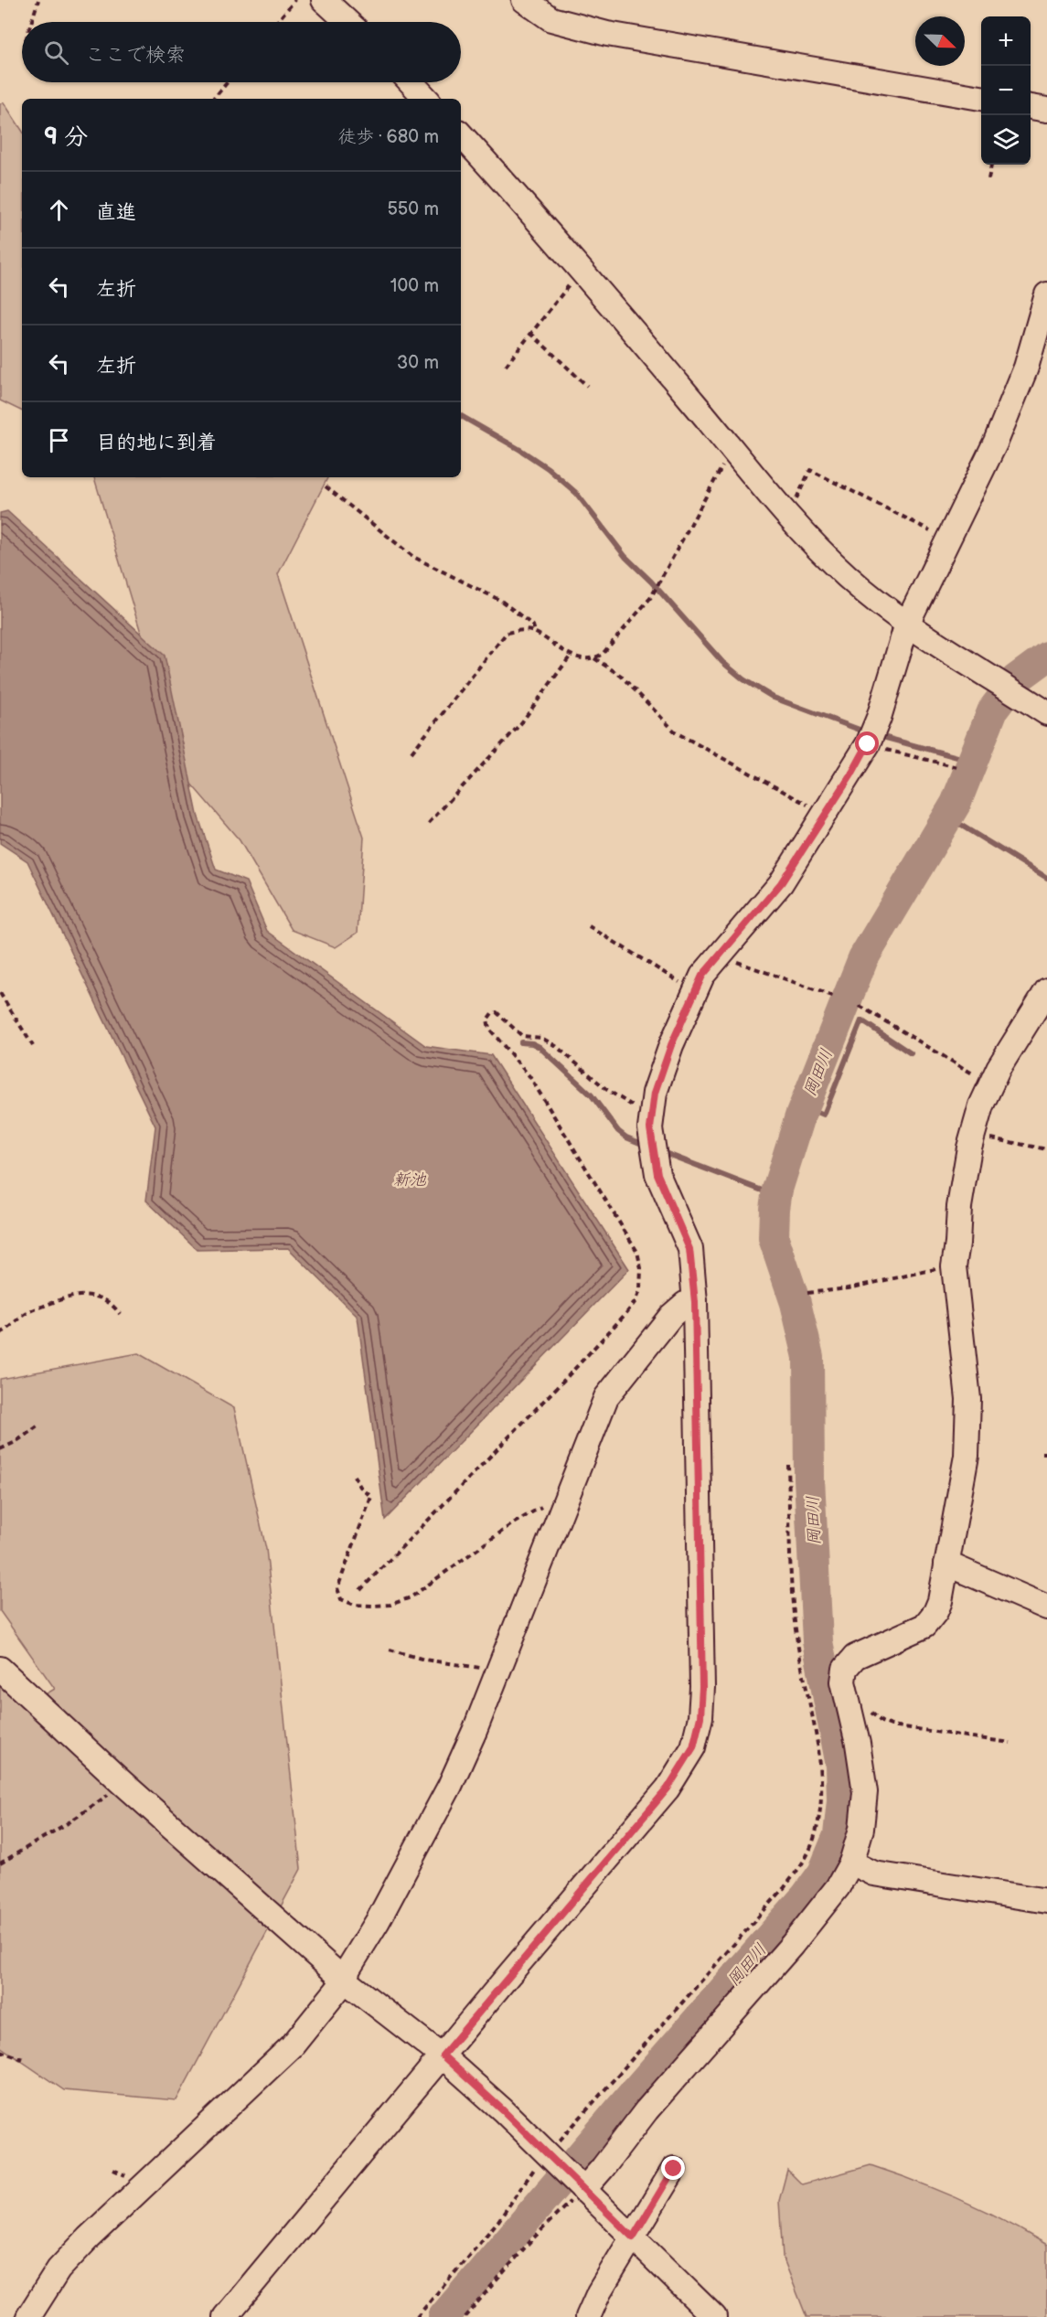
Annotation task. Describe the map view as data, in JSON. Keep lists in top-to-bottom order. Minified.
{"water":["岡田川","新池"],"north":"bottom right","page":{"map_buttons":["+","−"],"search":"ここで検索","heading":["9 分","徒歩 · 680 m"],"list":[["直進","550 m"],["左折","100 m"],["左折","30 m"],"目的地に到着"]}}
